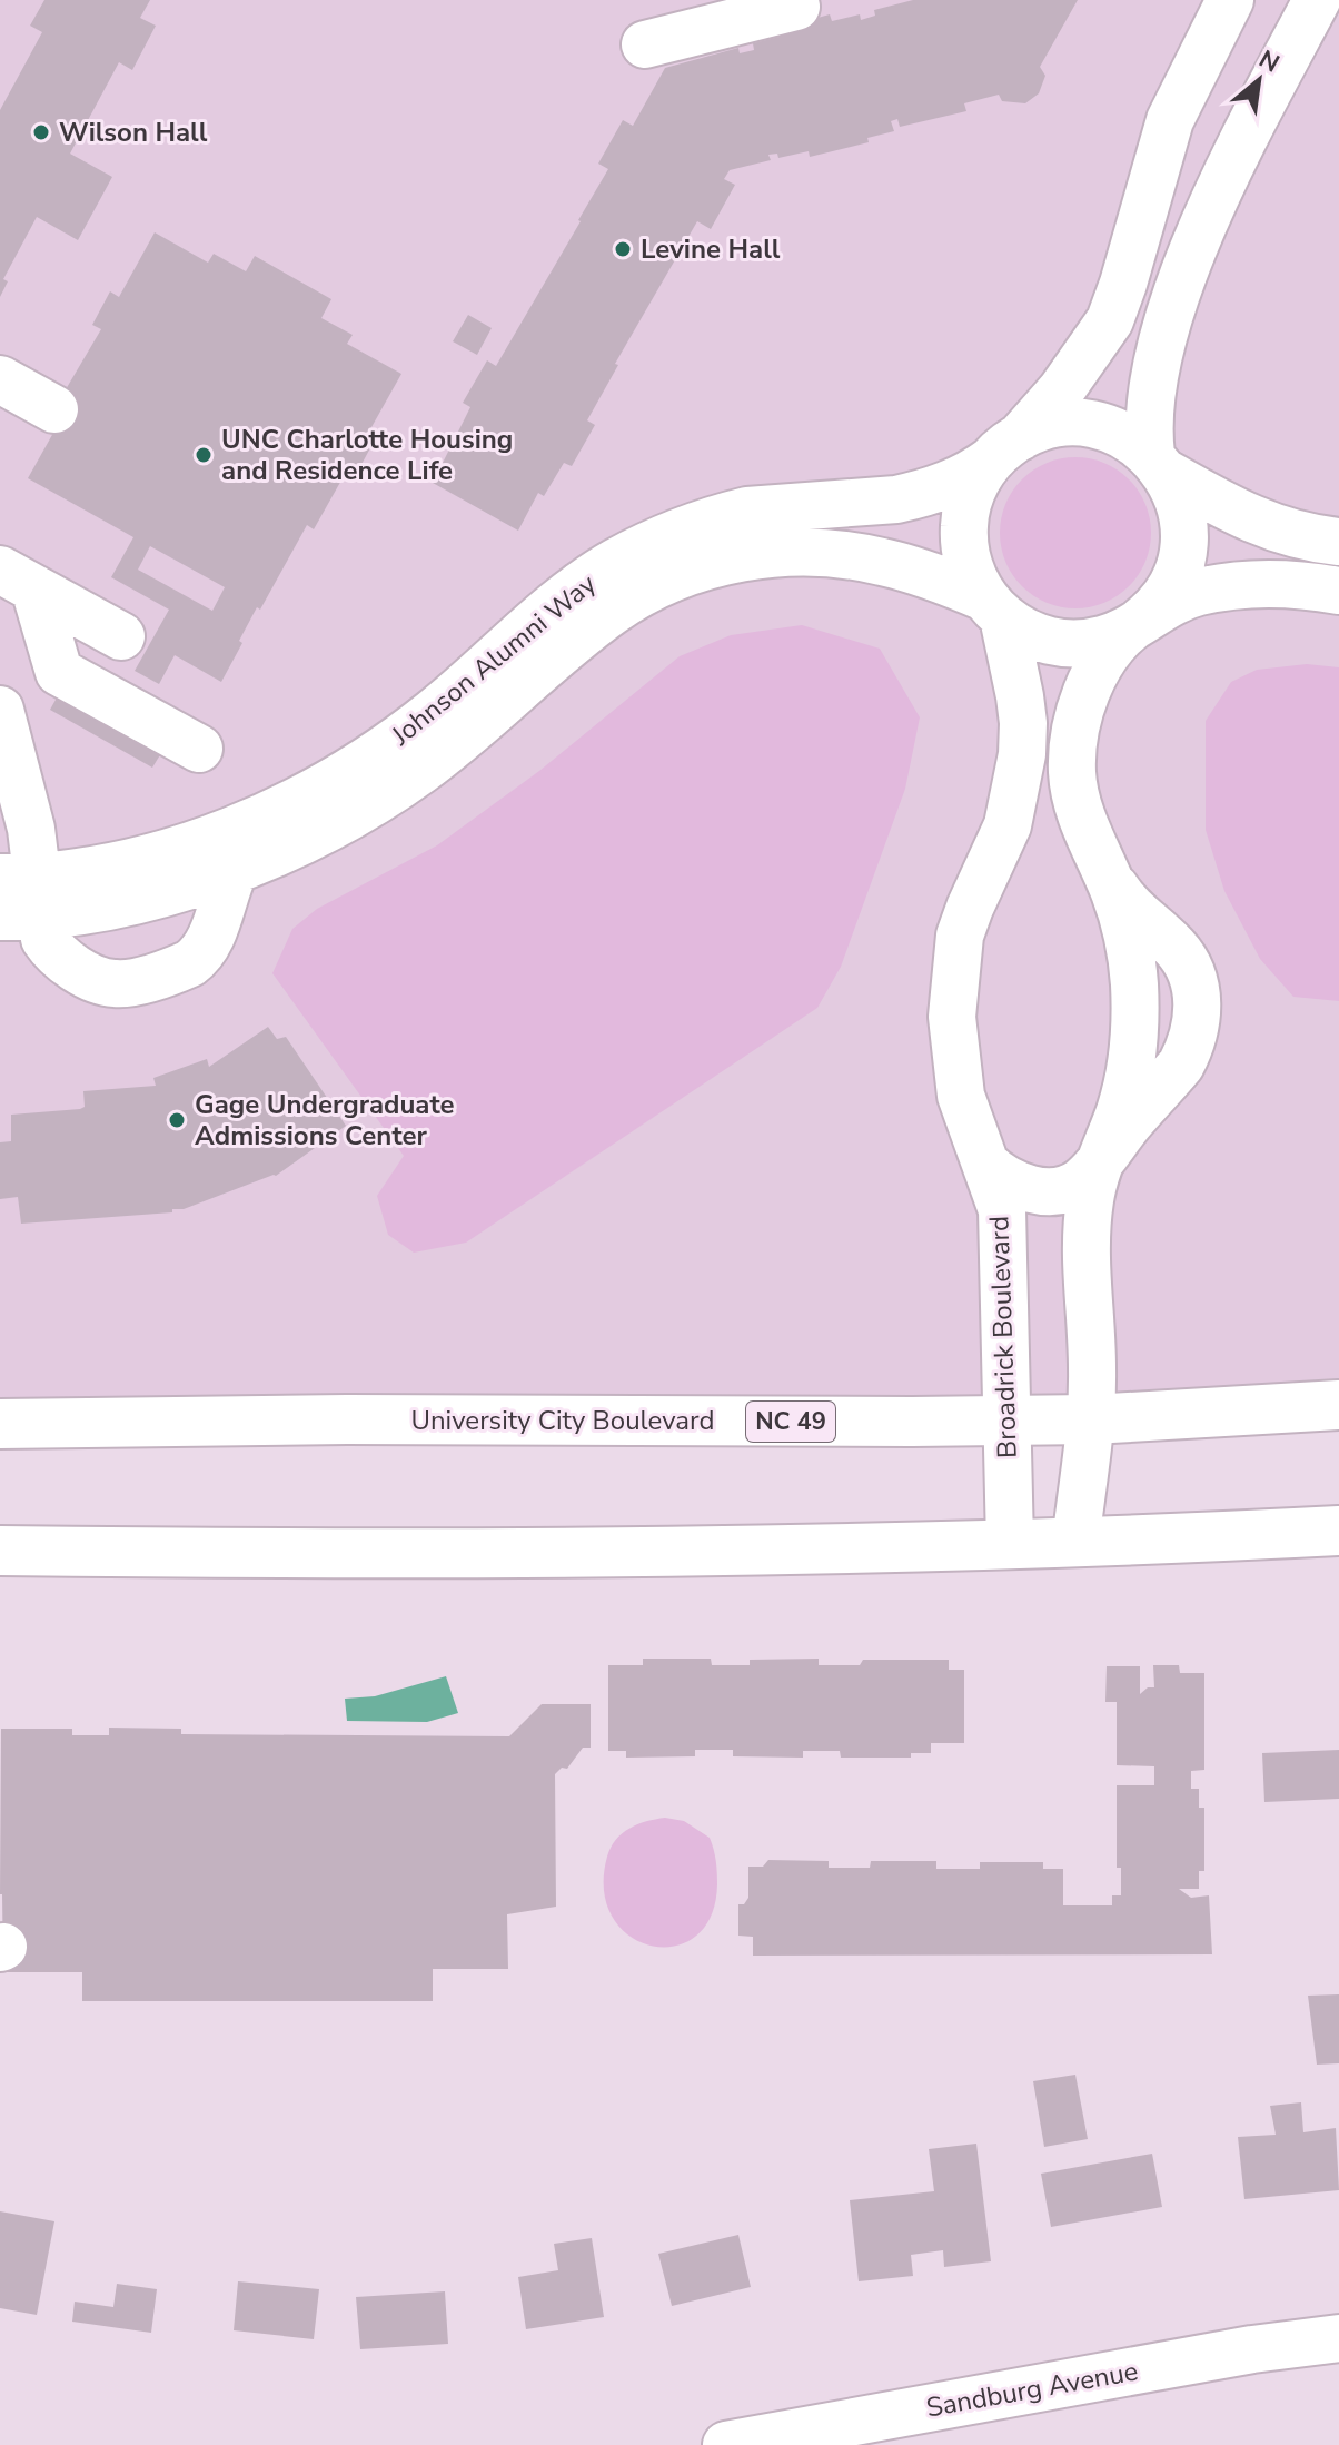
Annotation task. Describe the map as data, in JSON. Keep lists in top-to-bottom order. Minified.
{"streets":{"main road":["University City Boulevard","NC 49"],"street":["Johnson Alumni Way","Broadrick Boulevard","Sandburg Avenue"]},"crossings":[["Johnson Alumni Way","Broadrick Boulevard"],["Broadrick Boulevard","University City Boulevard"]],"places":["Wilson Hall","Levine Hall","UNC Charlotte Housing and Residence Life","Gage Undergraduate Admissions Center"],"north":"top right"}
